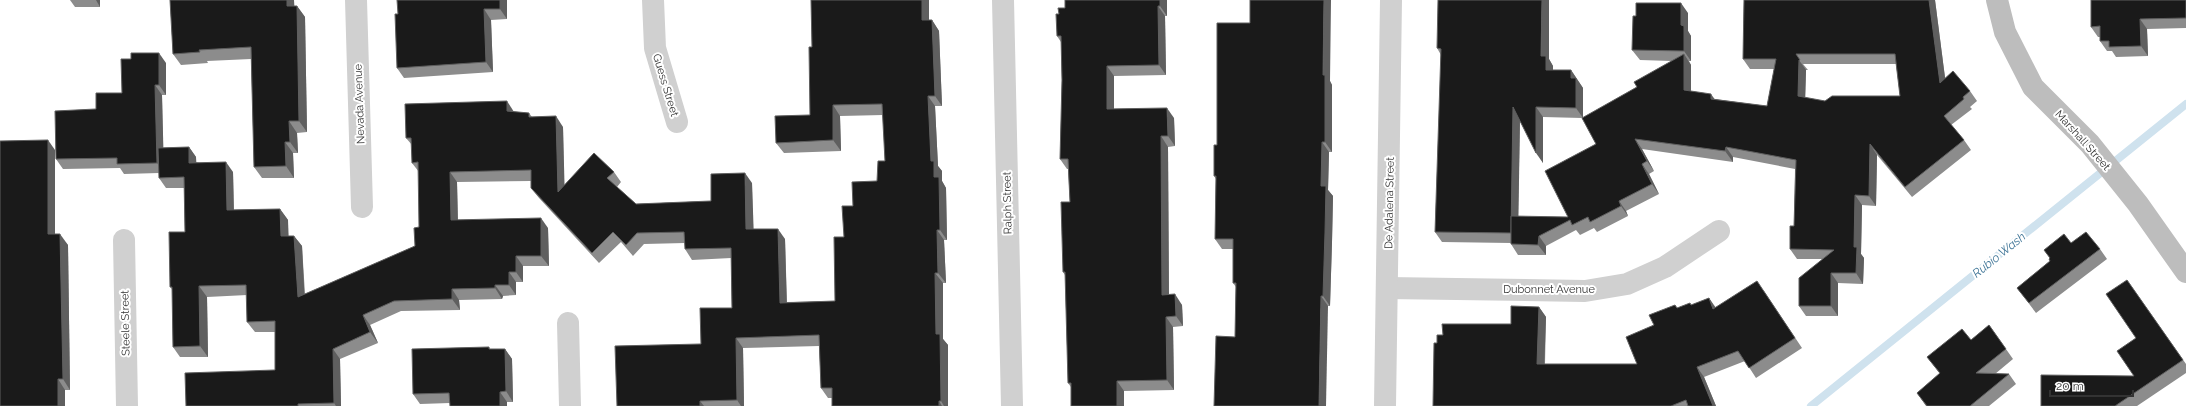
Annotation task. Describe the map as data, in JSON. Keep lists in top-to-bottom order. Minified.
{"streets":{"street":["Guess Street","Nevada Avenue","Marshall Street","Ralph Street","De Adalena Street","Dubonnet Avenue","Steele Street"]},"crossings":[["De Adalena Street","Dubonnet Avenue"]],"water":["Rubio Wash"],"scale_bar":"20 m"}
